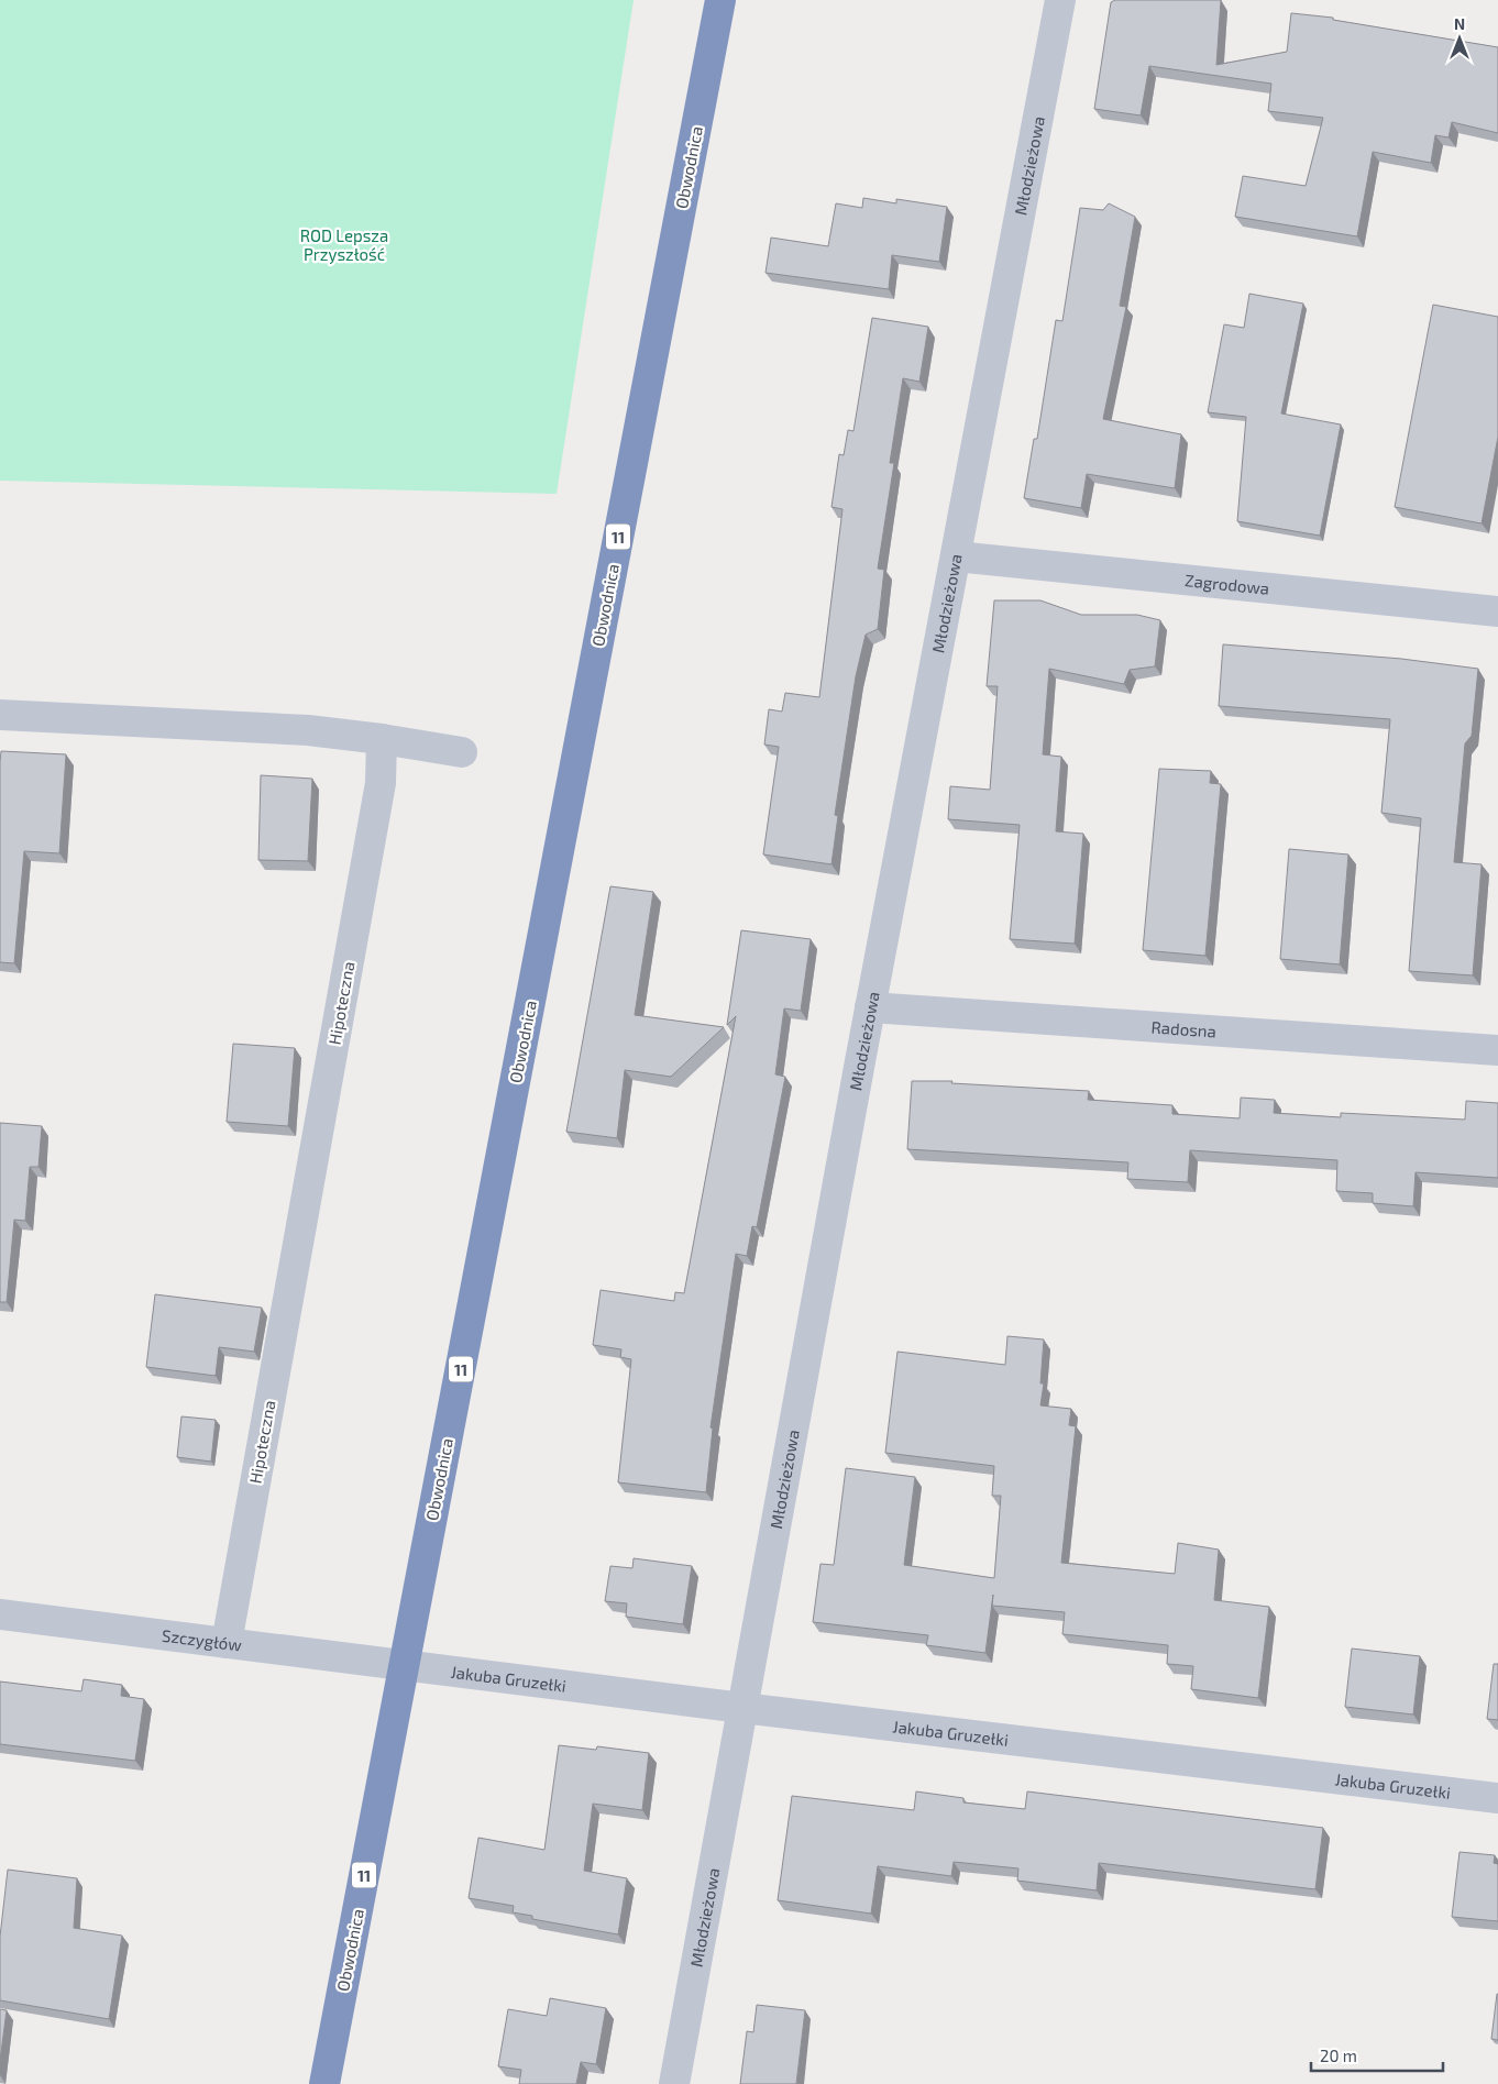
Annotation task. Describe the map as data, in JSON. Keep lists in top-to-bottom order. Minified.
{"streets":{"highway":["Obwodnica","11"],"street":["Młodzieżowa","Zagrodowa","Hipoteczna","Radosna","Szczygłów","Jakuba Gruzełki"]},"crossings":[["Młodzieżowa","Zagrodowa"],["Młodzieżowa","Radosna"],["Młodzieżowa","Jakuba Gruzełki"],["Obwodnica","Szczygłów"],["Obwodnica","Jakuba Gruzełki"],["Hipoteczna","Szczygłów"],["Szczygłów","Jakuba Gruzełki"]],"parks":["ROD Lepsza Przyszłość"],"scale_bar":"20 m","north":"top"}
